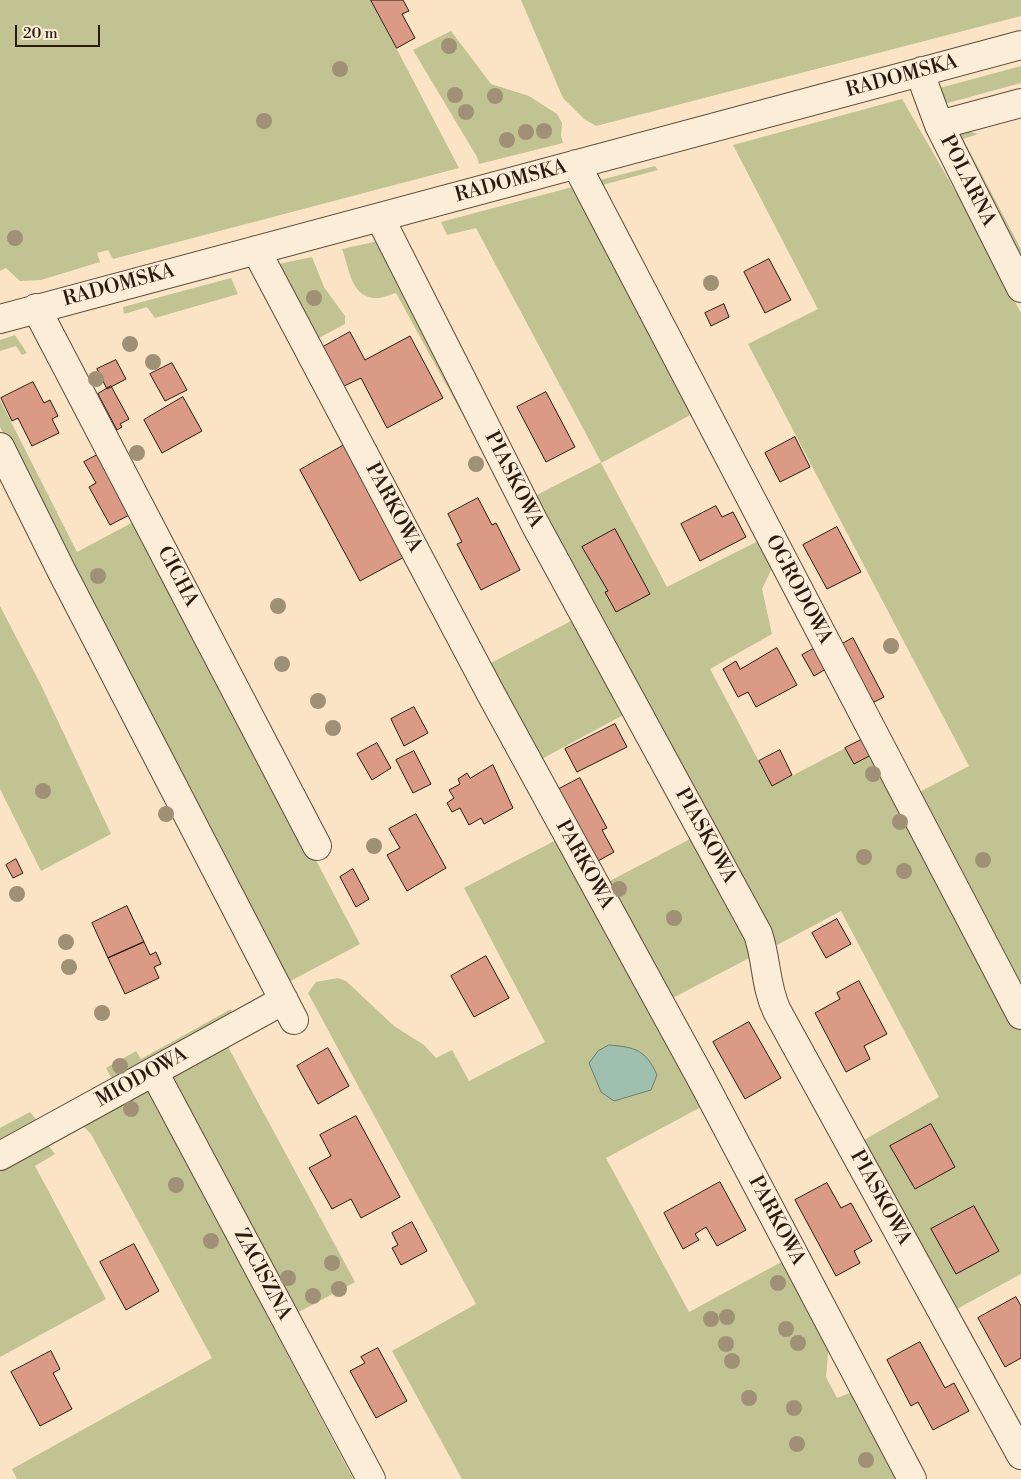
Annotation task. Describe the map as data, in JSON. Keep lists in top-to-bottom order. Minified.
{"streets":{"street":["RADOMSKA","POLARNA","PIASKOWA","PARKOWA","CICHA","OGRODOWA","MIODOWA","ZACISZNA"]},"crossings":[["RADOMSKA","POLARNA"],["RADOMSKA","PIASKOWA"],["RADOMSKA","PARKOWA"],["RADOMSKA","CICHA"],["RADOMSKA","OGRODOWA"],["MIODOWA","ZACISZNA"]],"scale_bar":"20 m"}
